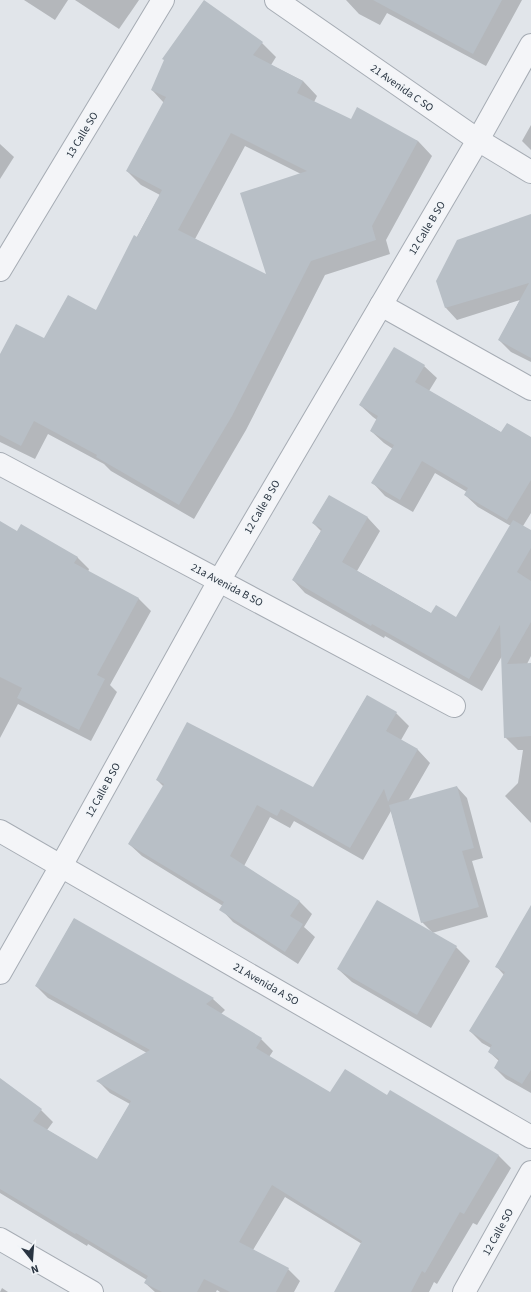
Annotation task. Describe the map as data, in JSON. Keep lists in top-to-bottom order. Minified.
{"streets":{"street":["21 Avenida C SO","13 Calle SO","12 Calle B SO","21a Avenida B SO","21 Avenida A SO","12 Calle SO"]},"crossings":[["21 Avenida C SO","12 Calle B SO"],["12 Calle B SO","21a Avenida B SO"],["12 Calle B SO","21 Avenida A SO"]],"north":"bottom"}
